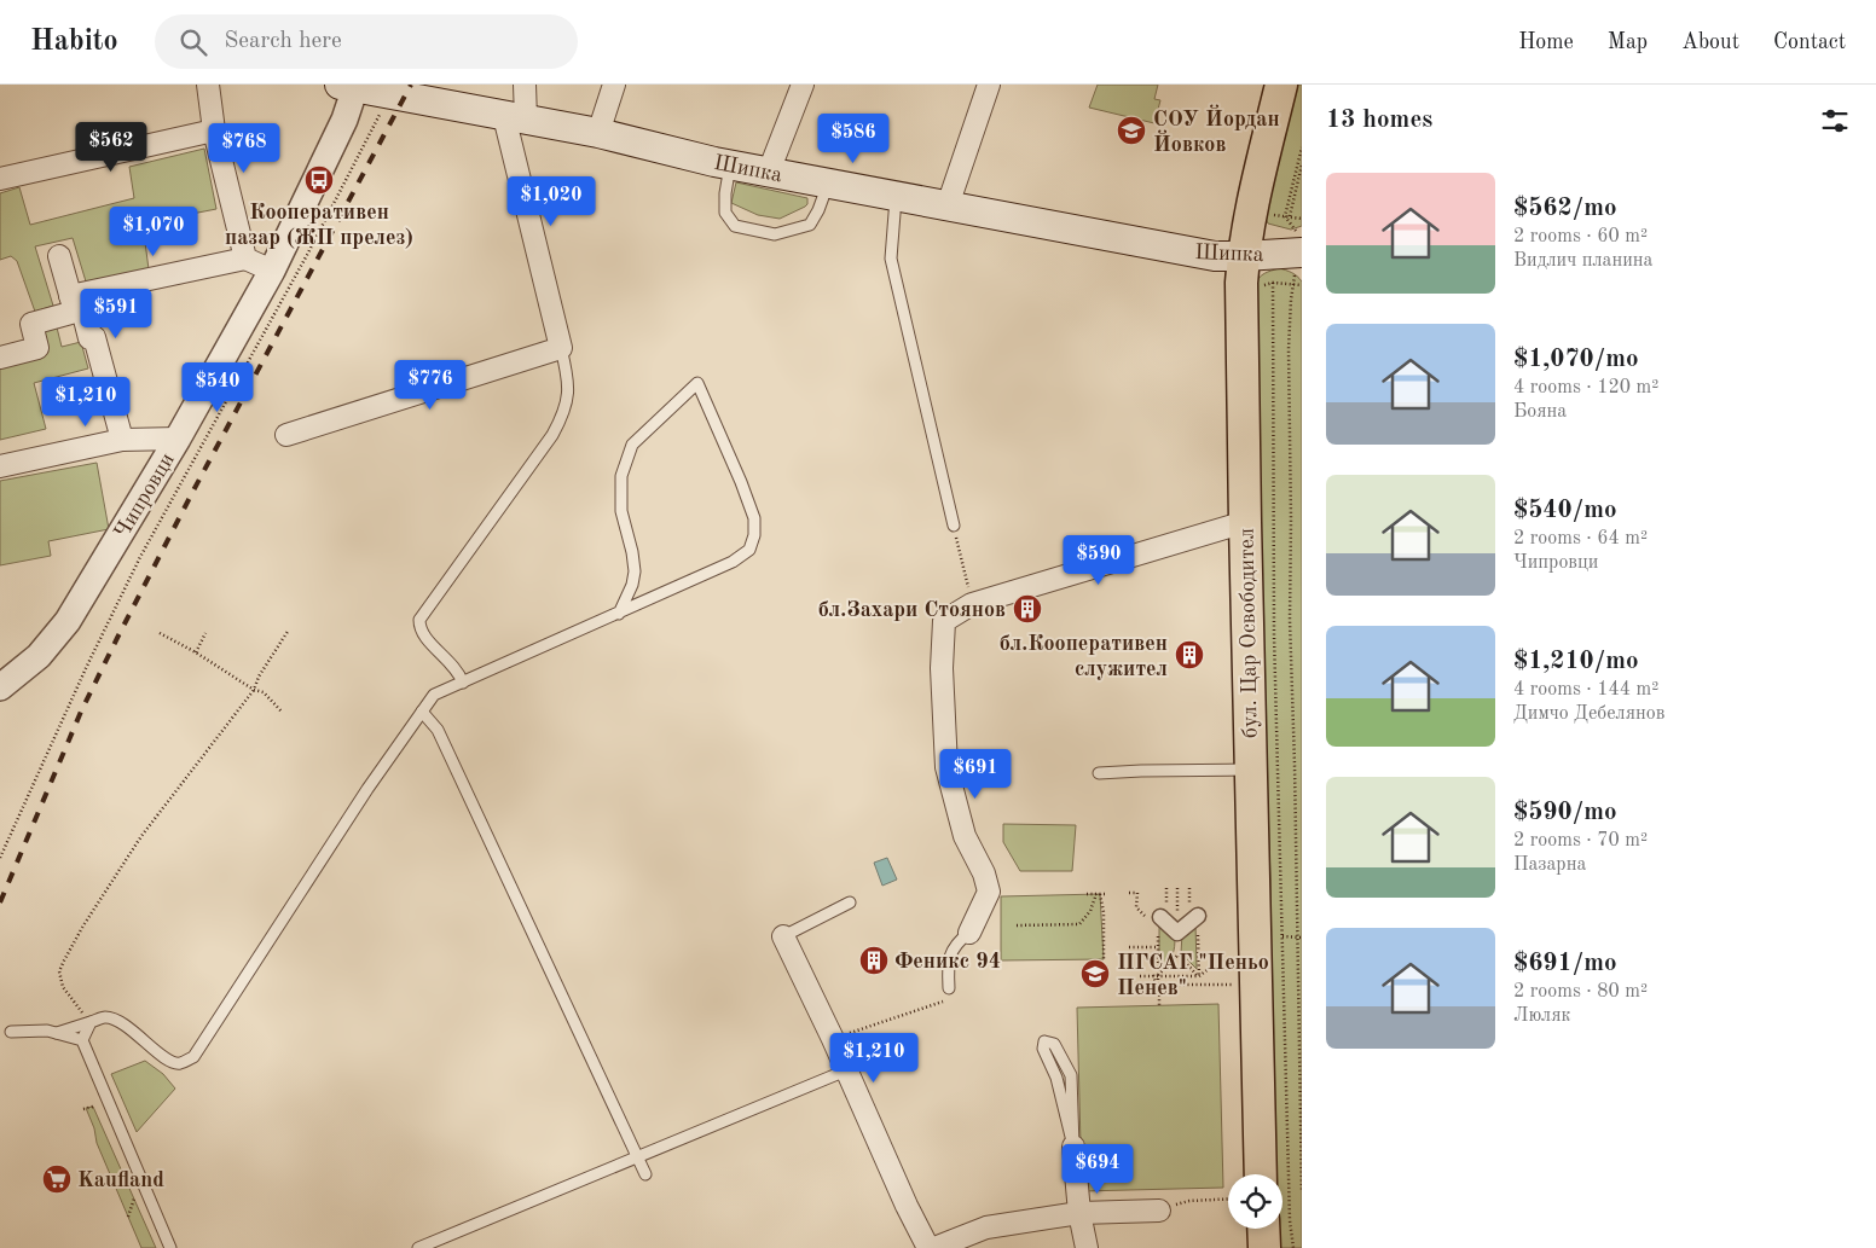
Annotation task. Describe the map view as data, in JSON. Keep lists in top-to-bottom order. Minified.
{"streets":{"main road":["Шипка","бул. Цар Освободител"],"street":["Чипровци"]},"crossings":[["Шипка","Чипровци"],["Шипка","бул. Цар Освободител"]],"places":{"school or university":["СОУ Йордан Йовков","ПГСАГ \"Пеньо Пенев\""],"bus stop":["Кооперативен пазар (ЖП прелез)"],"building":["бл.Захари Стоянов","бл.Кооперативен служител","Феникс 94"],"supermarket":["Kaufland"]},"page":{"header":"Habito","search":"Search here","nav":["Home","Map","About","Contact"],"heading":"13 homes","price":["$586","$562","$768","$1,020","$1,070","$591","$776","$540","$1,210","$590","$691","$1,210","$694"],"list":[{"name":"$562/mo","note":"2 rooms · 60 m² · Видлич планина"},{"name":"$1,070/mo","note":"4 rooms · 120 m² · Бояна"},{"name":"$540/mo","note":"2 rooms · 64 m² · Чипровци"},{"name":"$1,210/mo","note":"4 rooms · 144 m² · Димчо Дебелянов"},{"name":"$590/mo","note":"2 rooms · 70 m² · Пазарна"},{"name":"$691/mo","note":"2 rooms · 80 m² · Люляк"}]}}
